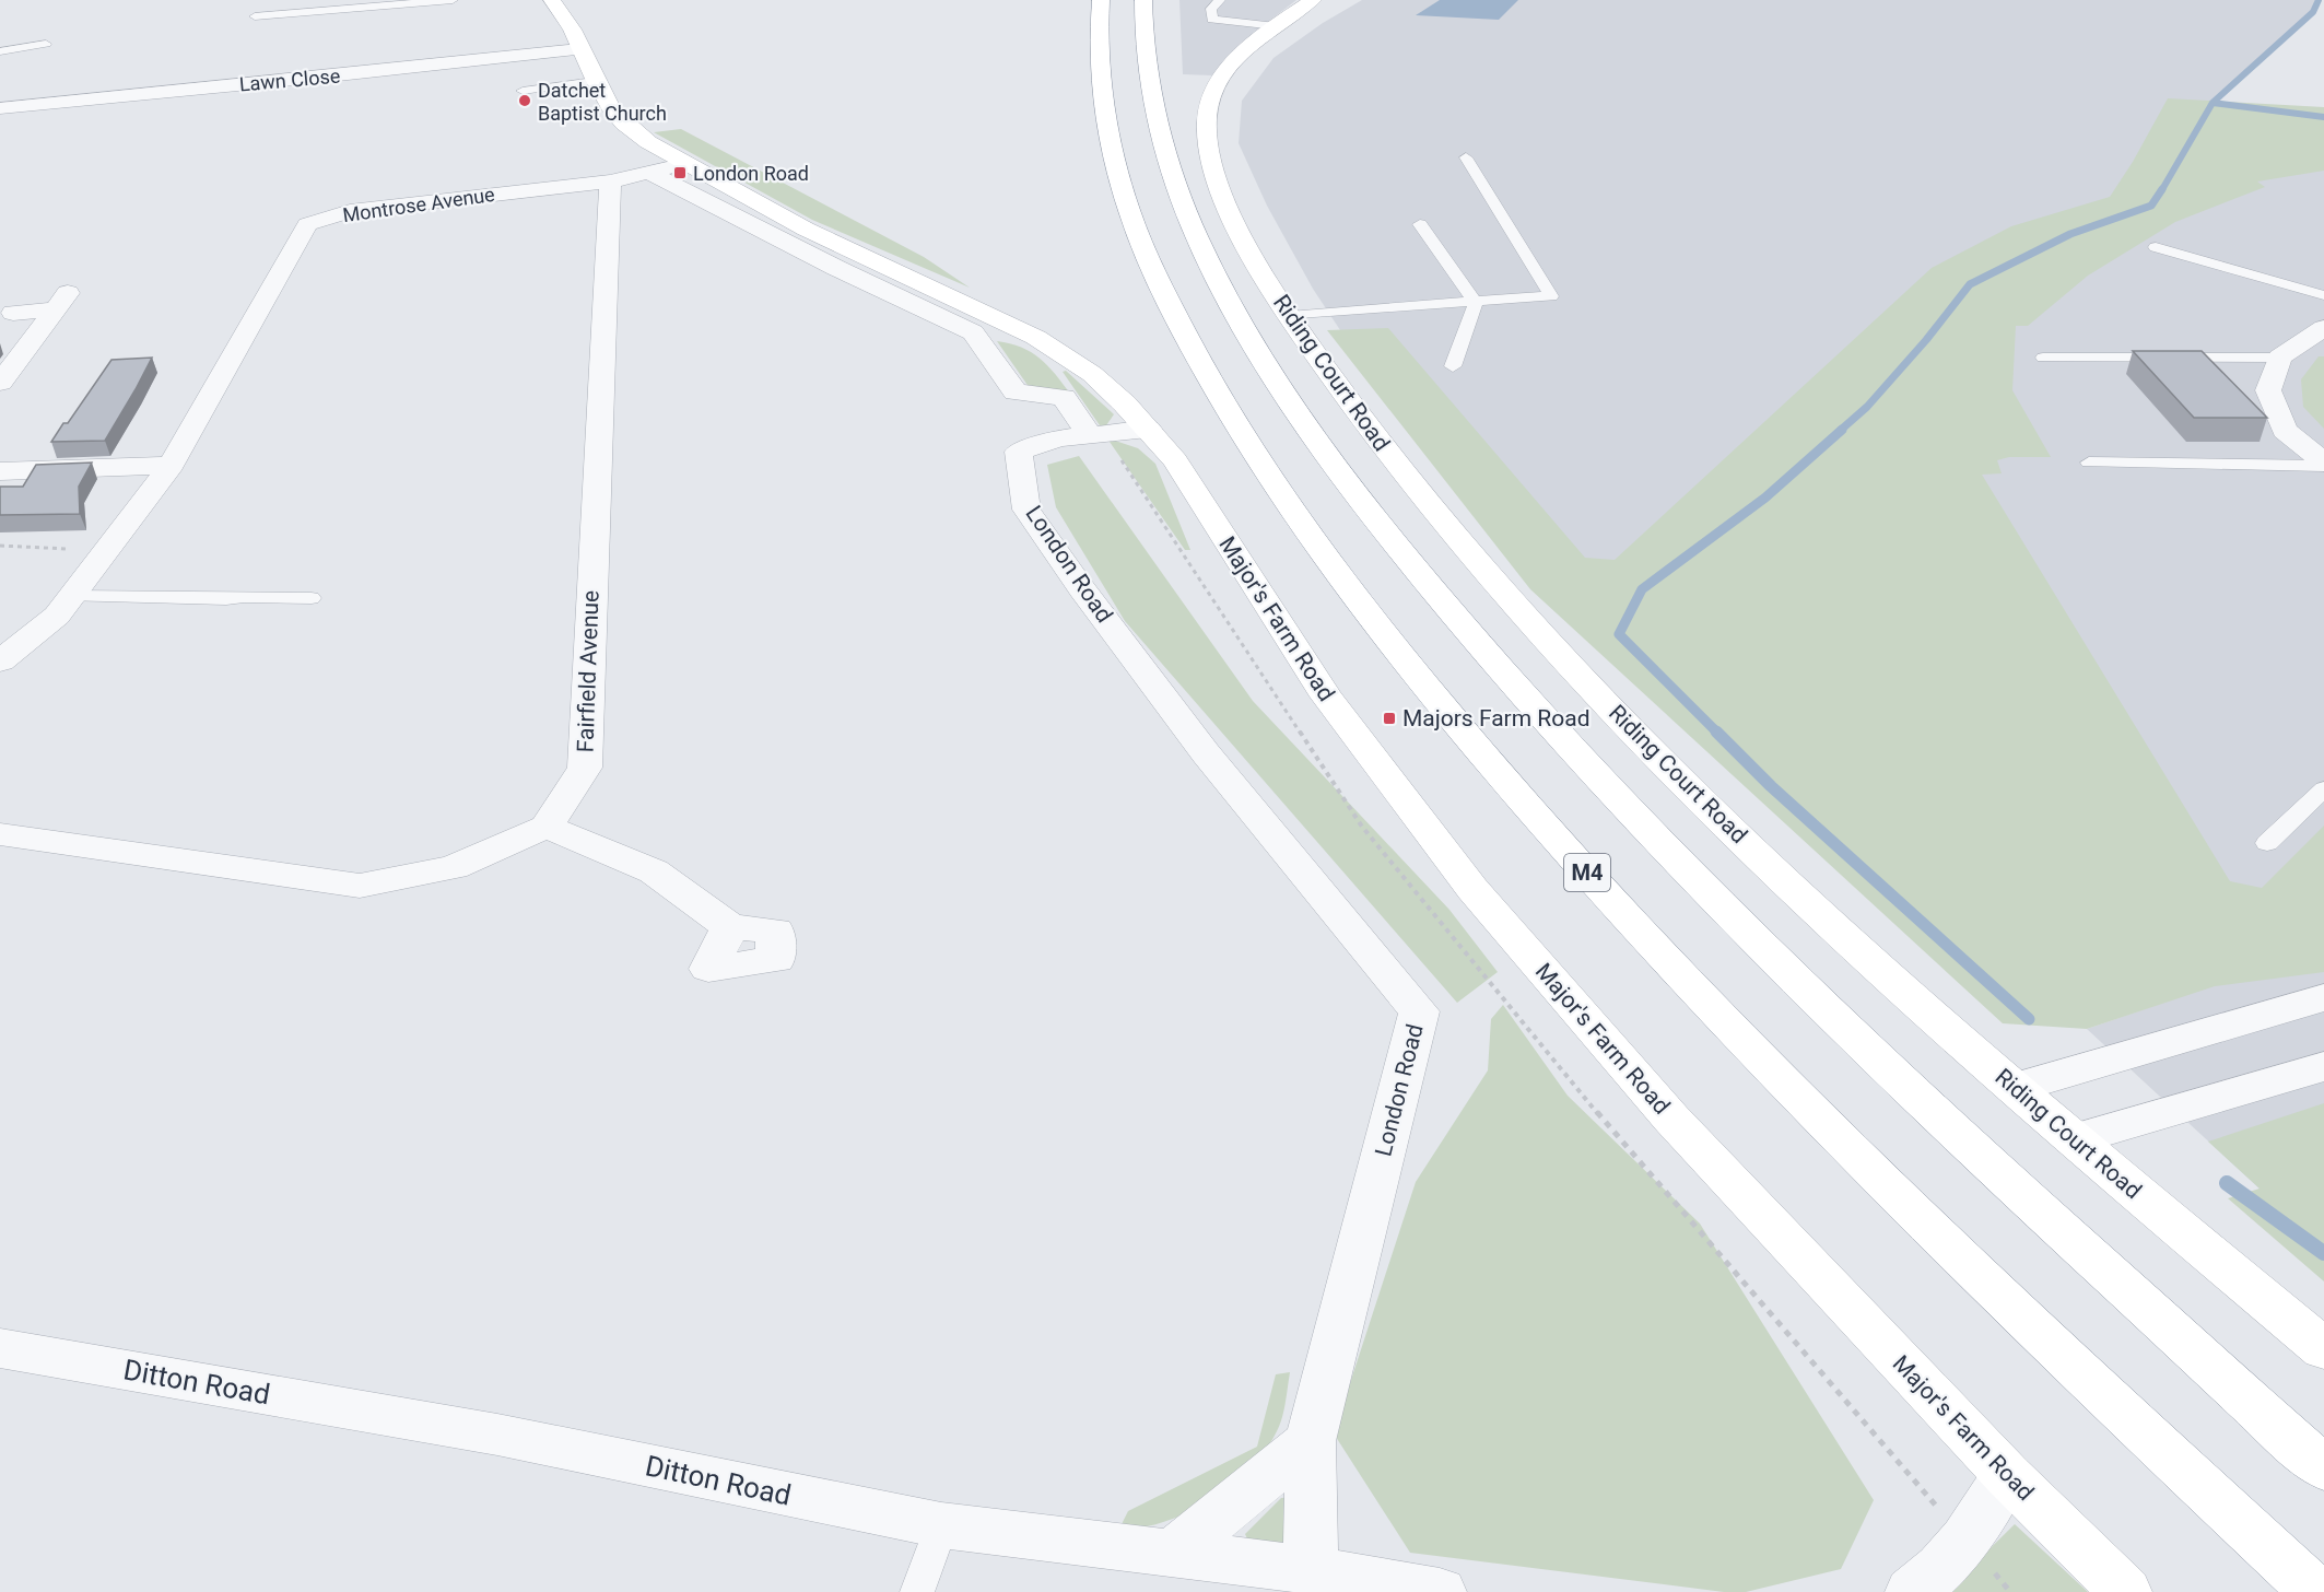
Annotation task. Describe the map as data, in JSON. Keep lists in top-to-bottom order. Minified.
{"streets":{"main road":["Riding Court Road","Major's Farm Road","M4"],"street":["Lawn Close","Montrose Avenue","London Road","Fairfield Avenue","Ditton Road"]},"crossings":[["Montrose Avenue","Fairfield Avenue"],["London Road","Major's Farm Road"],["London Road","Ditton Road"]],"places":{"other":["Datchet Baptist Church"],"transit":["London Road","Majors Farm Road"]}}
